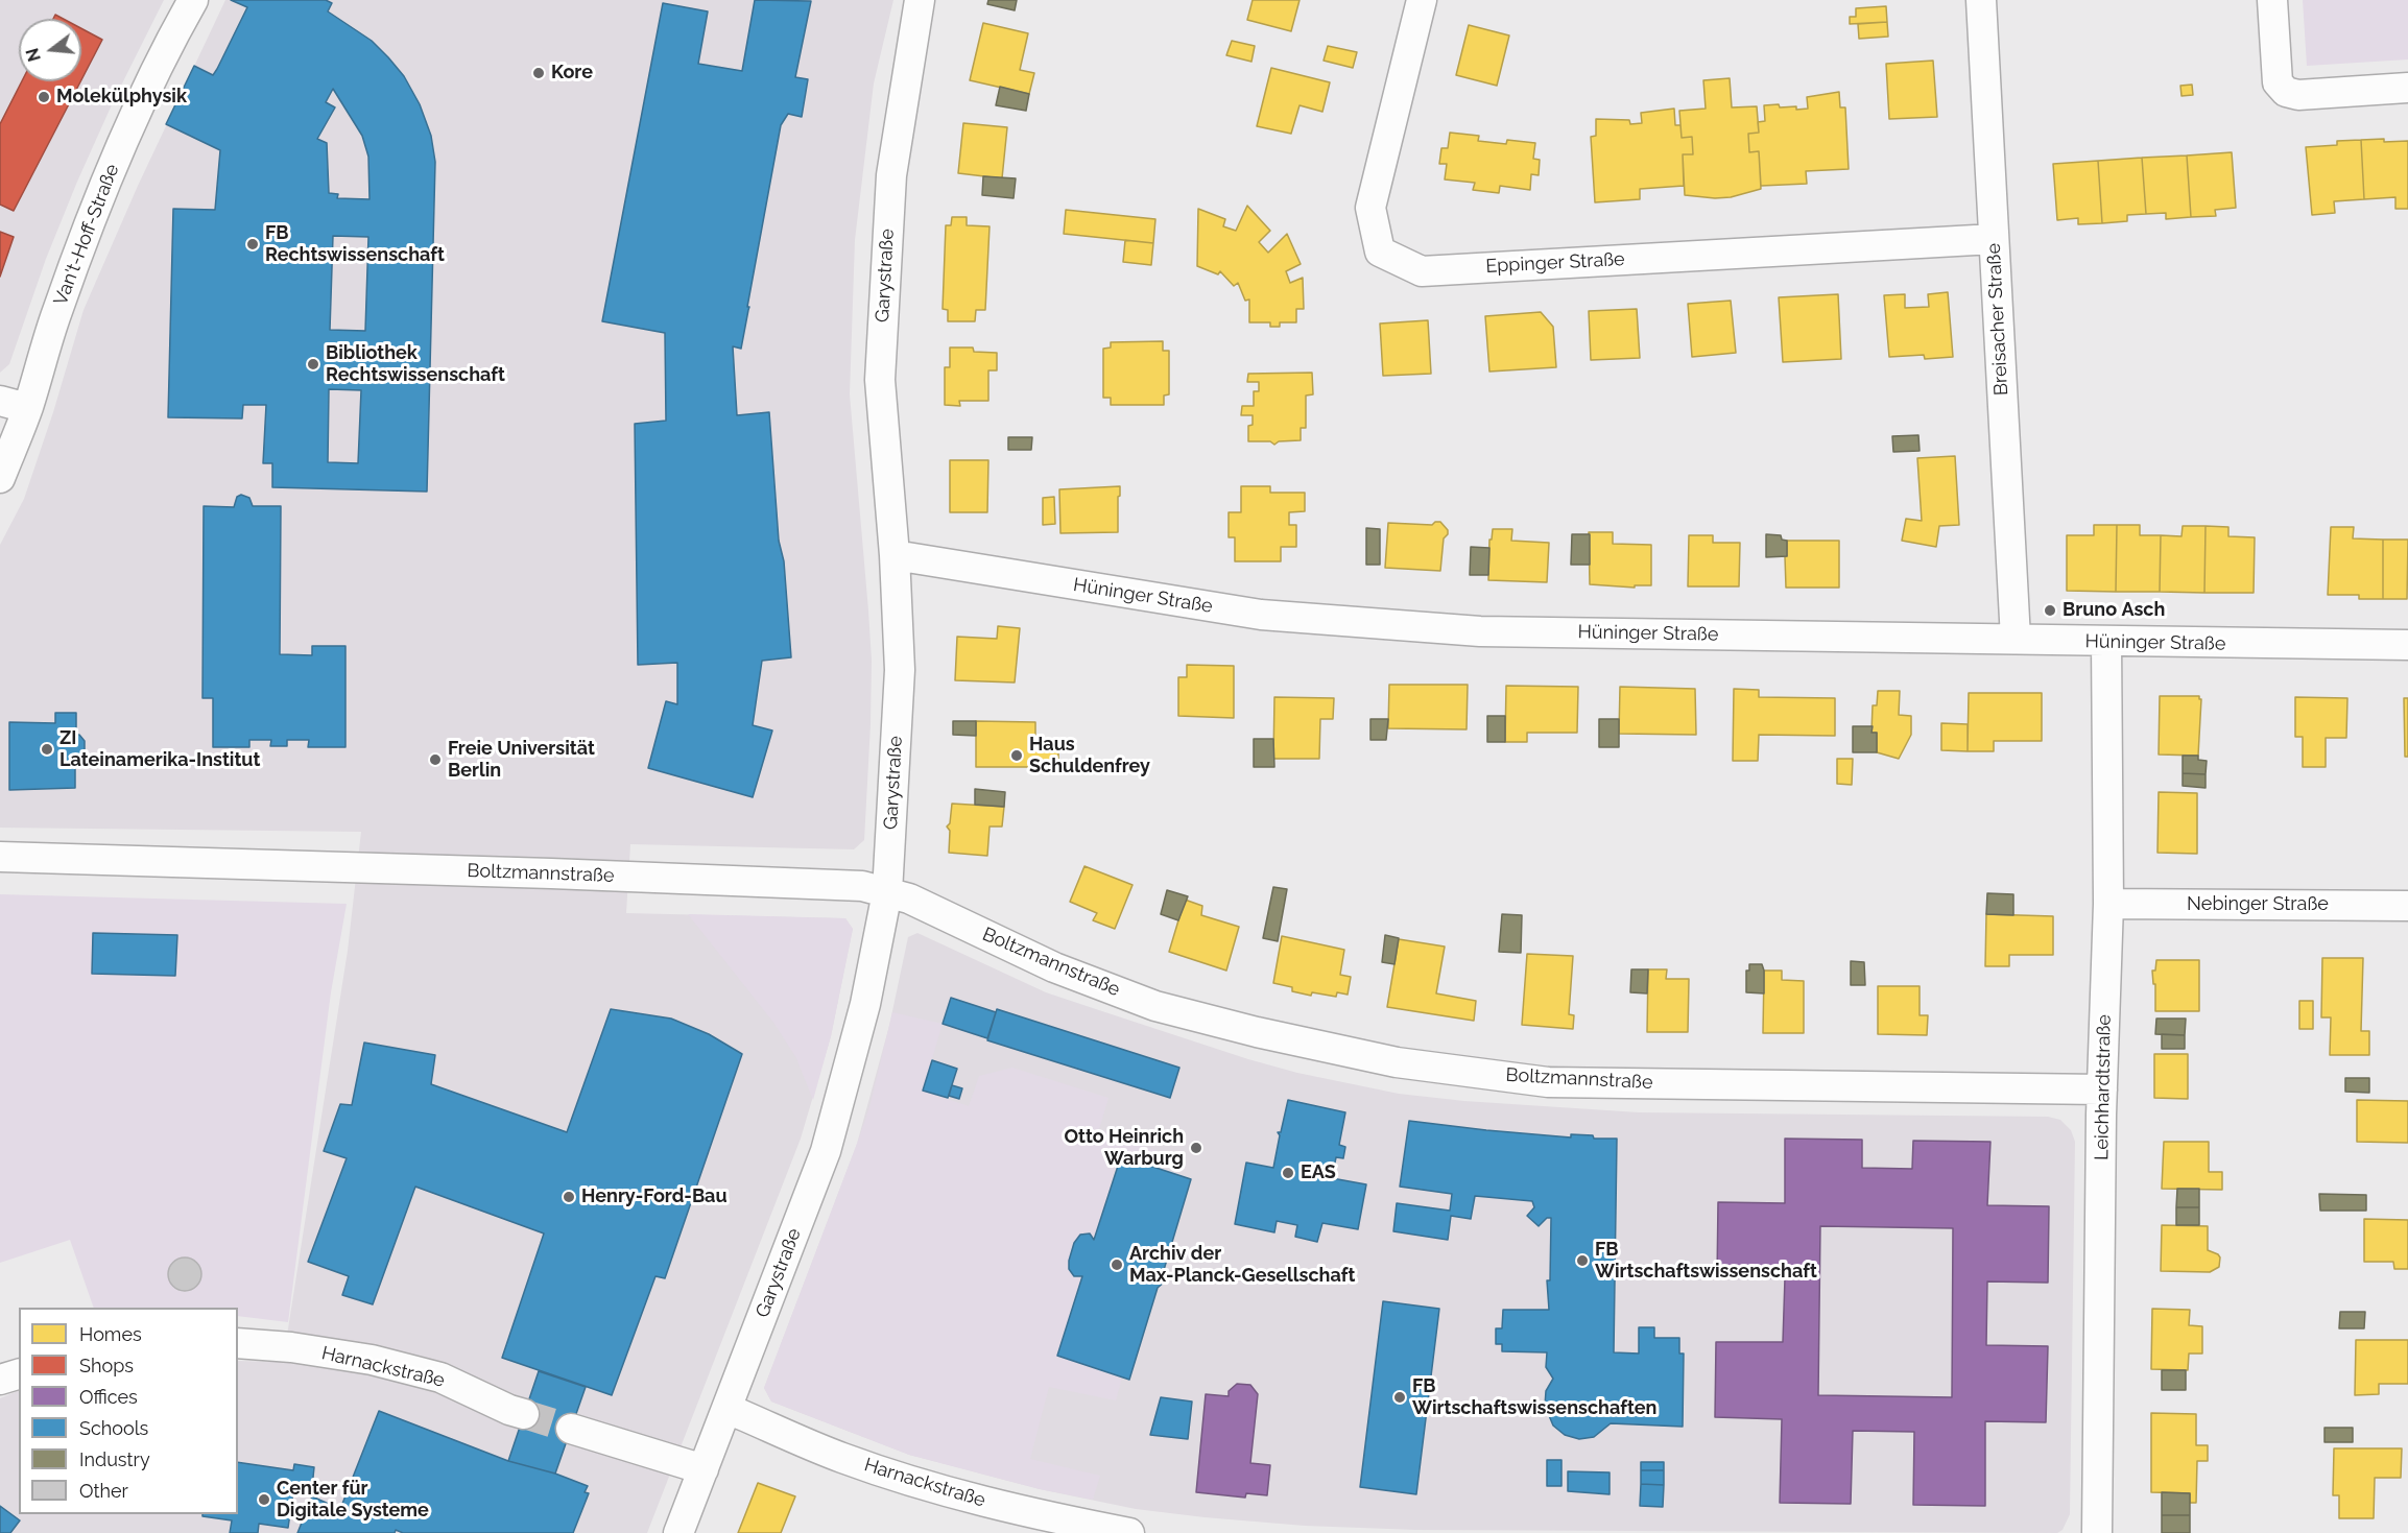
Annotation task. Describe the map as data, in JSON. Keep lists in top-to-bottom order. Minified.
{"streets":{"street":["Van't-Hoff-Straße","Eppinger Straße","Garystraße","Breisacher Straße","Hüninger Straße","Boltzmannstraße","Nebinger Straße","Leichhardtstraße","Harnackstraße"]},"crossings":[["Eppinger Straße","Breisacher Straße"],["Garystraße","Hüninger Straße"],["Garystraße","Boltzmannstraße"],["Garystraße","Harnackstraße"],["Breisacher Straße","Hüninger Straße"],["Hüninger Straße","Leichhardtstraße"],["Boltzmannstraße","Leichhardtstraße"],["Nebinger Straße","Leichhardtstraße"]],"places":["Kore","Molekülphysik","FB Rechtswissenschaft","Bibliothek Rechtswissenschaft","Bruno Asch","ZI Lateinamerika-Institut","Haus Schuldenfrey","Freie Universität Berlin","Otto Heinrich Warburg","EAS","Henry-Ford-Bau","FB Wirtschaftswissenschaft","Archiv der Max-Planck-Gesellschaft","FB Wirtschaftswissenschaften","Center für Digitale Systeme"],"legend":["Homes","Shops","Offices","Schools","Industry","Other"],"north":"left"}
